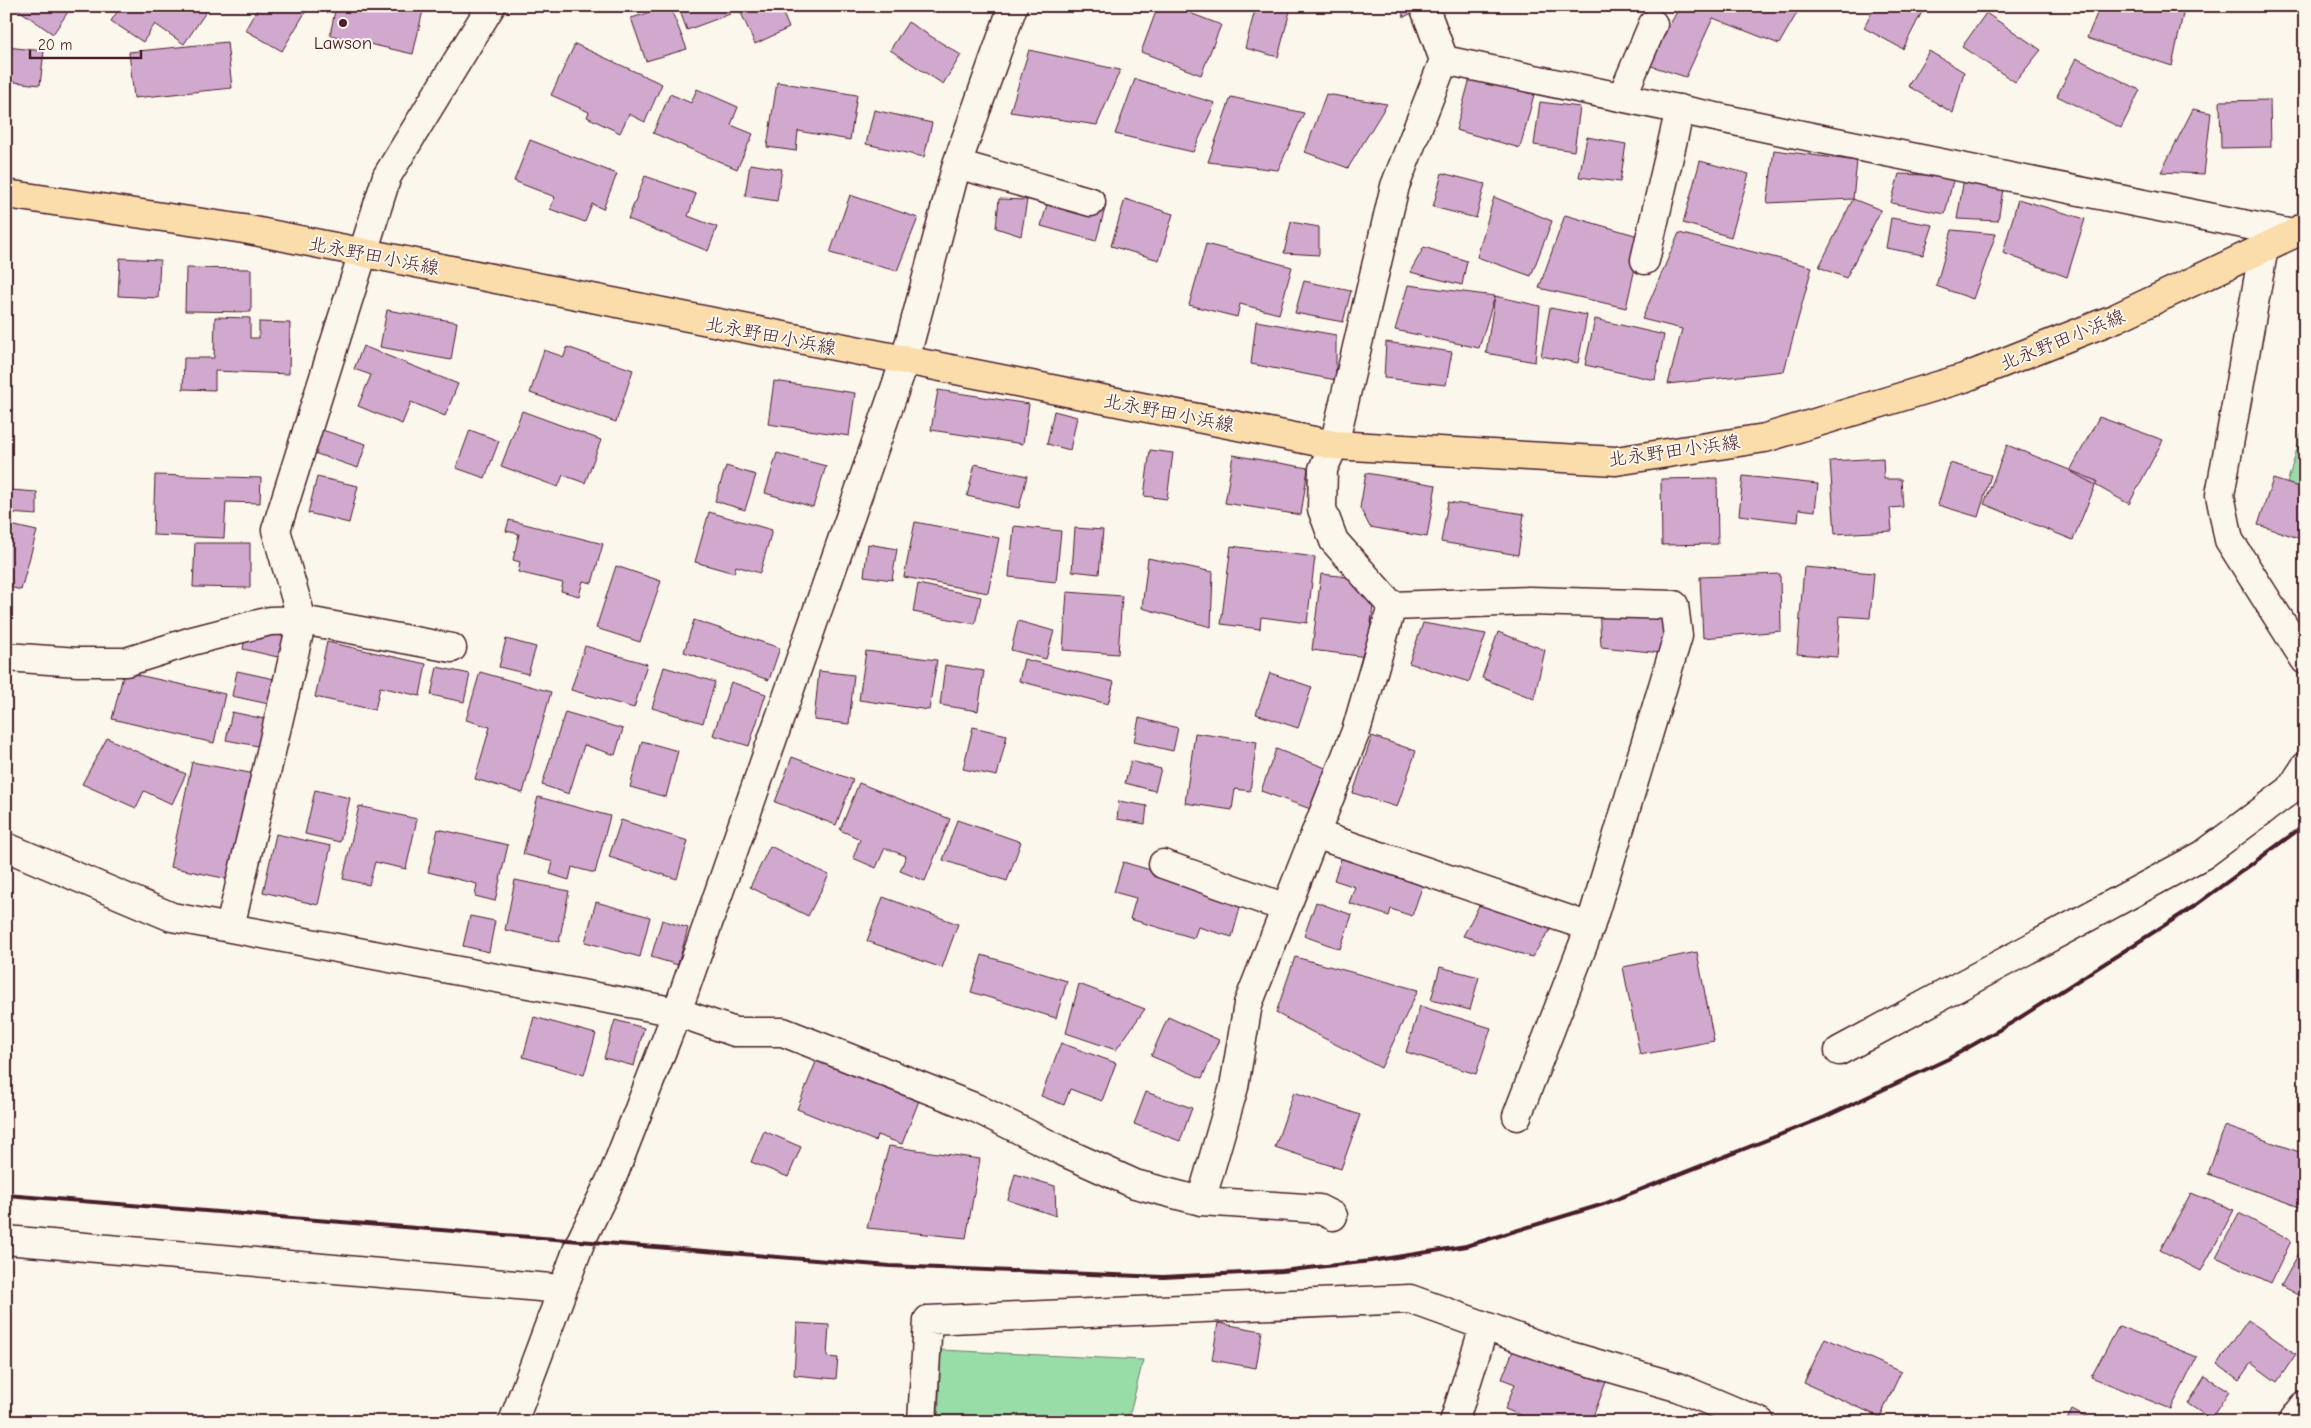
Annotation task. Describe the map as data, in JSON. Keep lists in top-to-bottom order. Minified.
{"streets":{"main road":["北永野田小浜線"]},"places":["Lawson"],"scale_bar":"20 m"}
